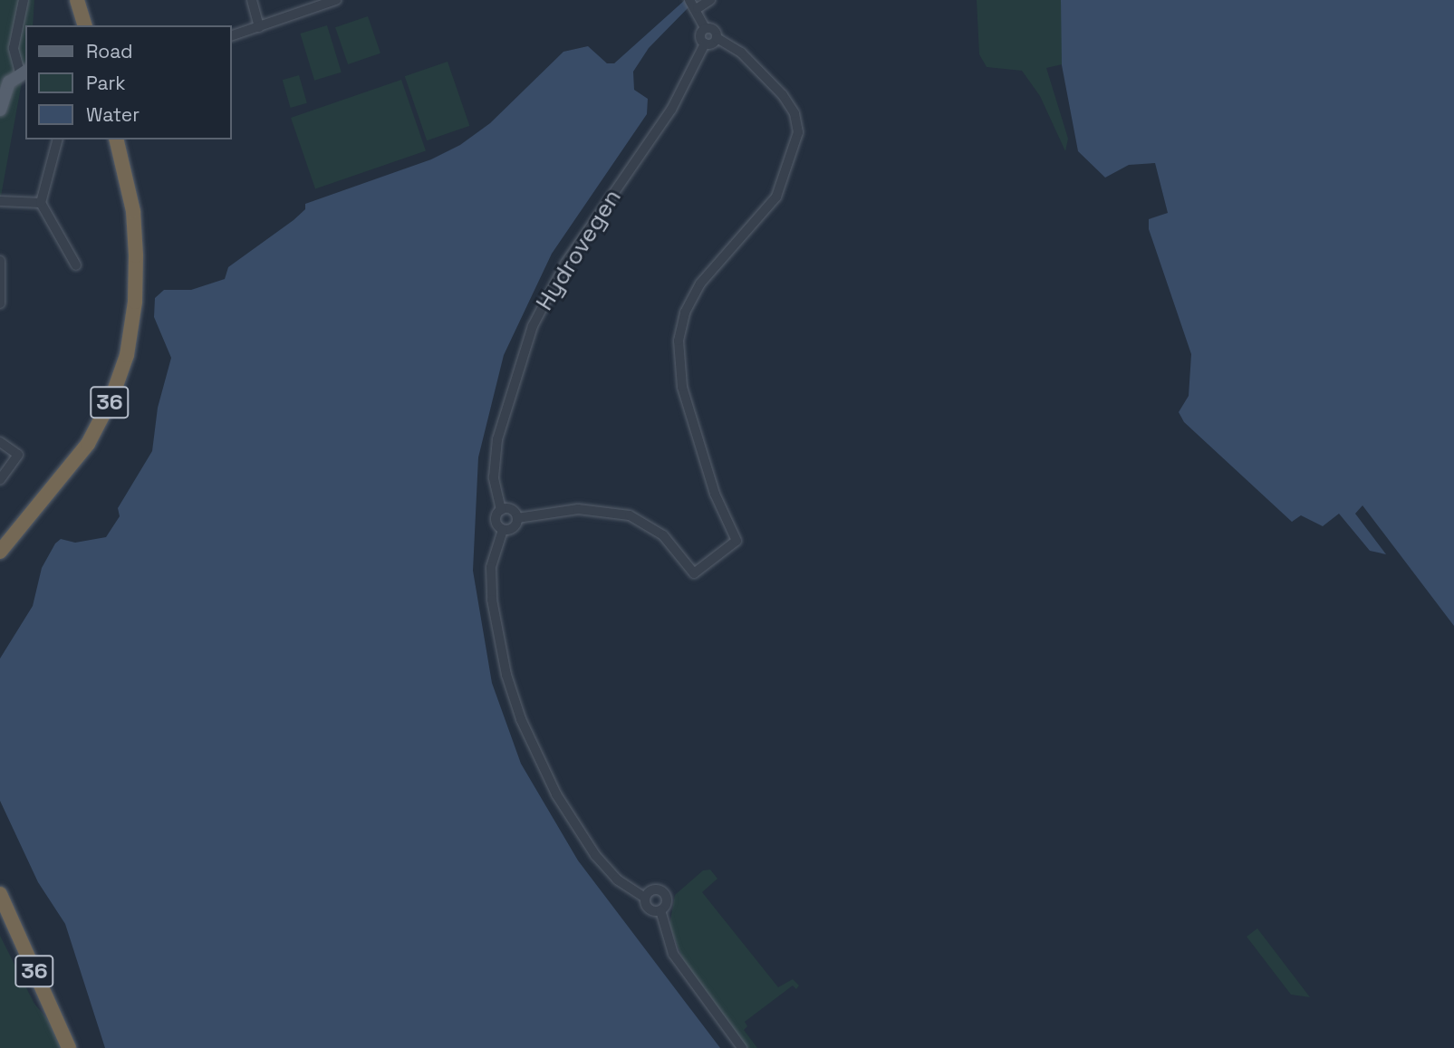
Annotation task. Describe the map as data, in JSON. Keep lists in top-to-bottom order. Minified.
{"streets":{"highway":["36"],"street":["Hydrovegen"]},"legend":["Road","Park","Water"]}
